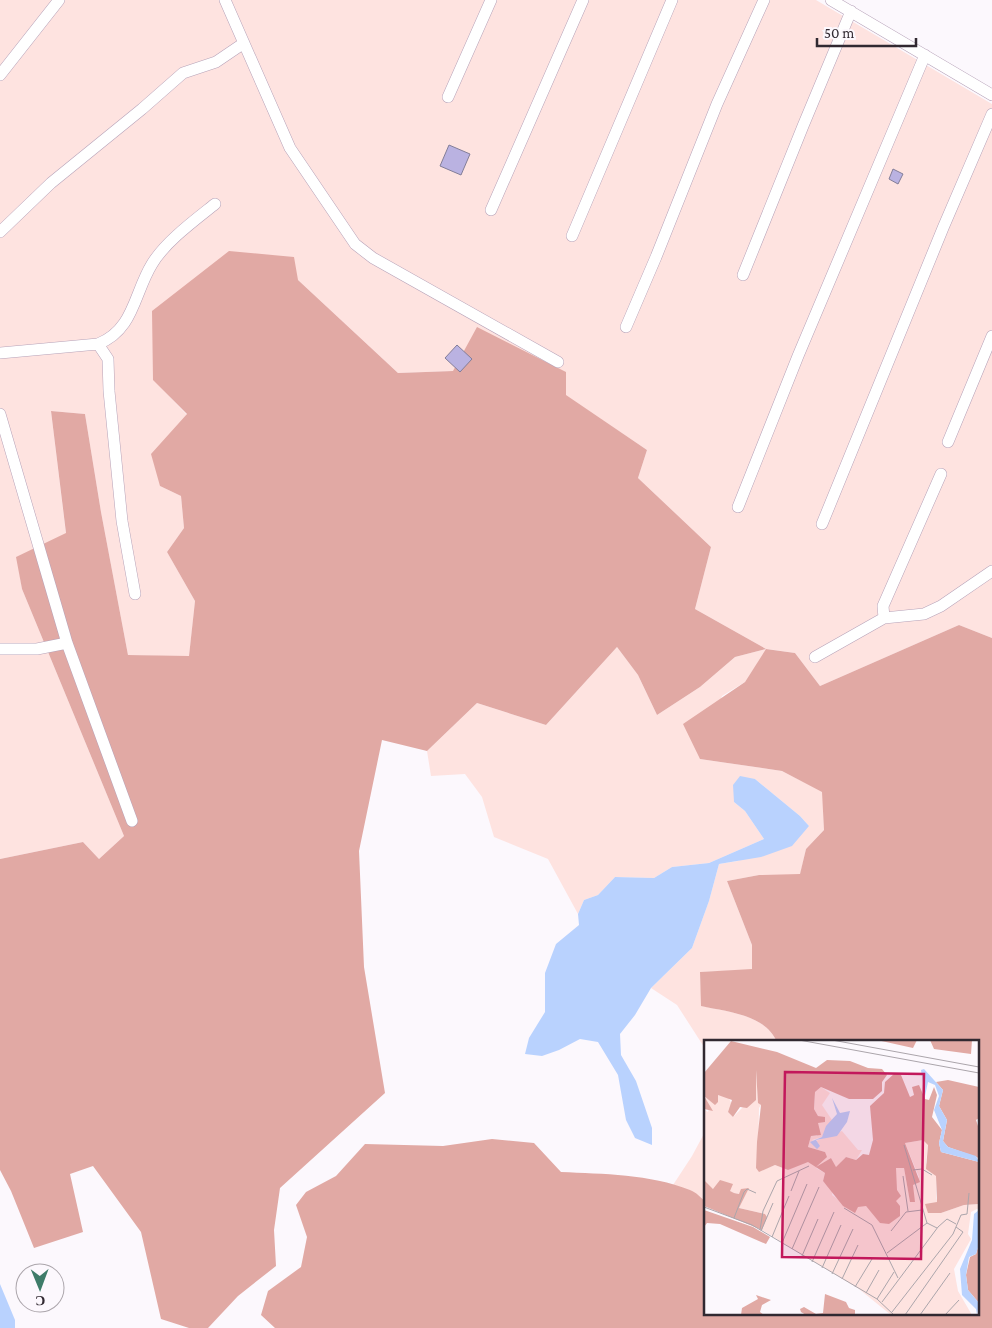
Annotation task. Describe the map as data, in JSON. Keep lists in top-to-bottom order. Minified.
{"scale_bar":"50 m","north":"bottom"}
